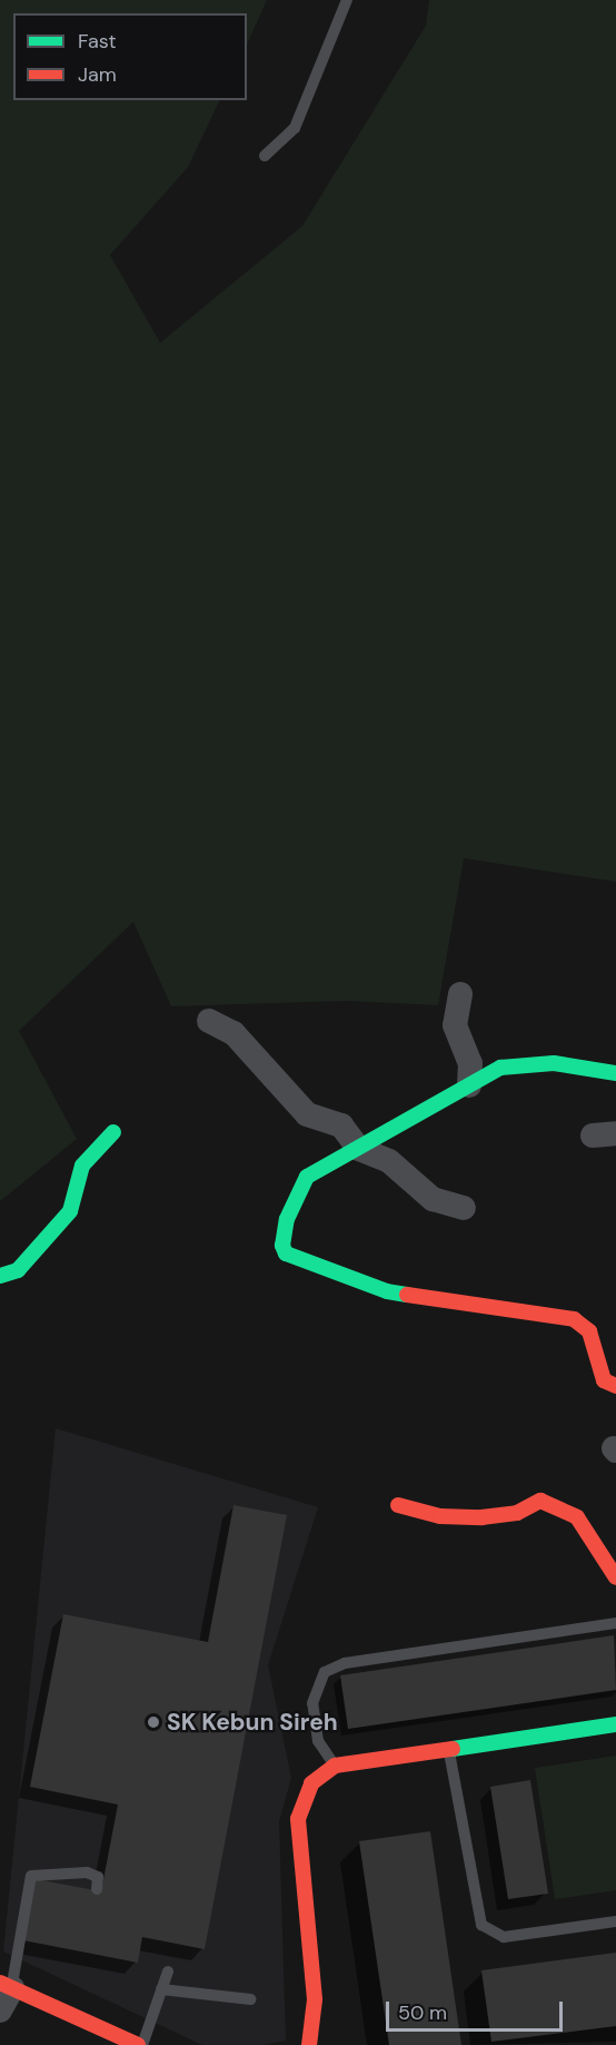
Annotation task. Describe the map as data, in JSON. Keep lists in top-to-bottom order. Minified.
{"places":["SK Kebun Sireh"],"legend":["Fast","Jam"],"scale_bar":"50 m"}
